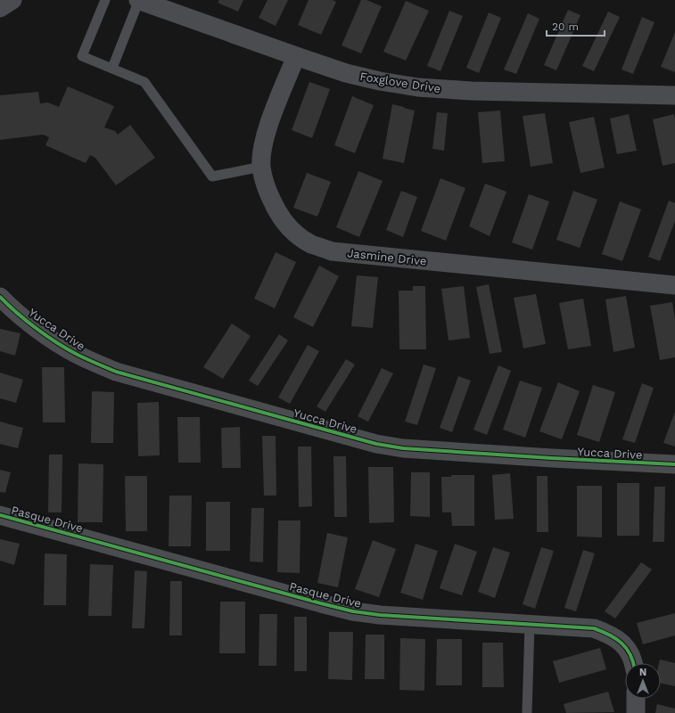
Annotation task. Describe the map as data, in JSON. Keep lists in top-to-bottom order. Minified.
{"streets":{"street":["Foxglove Drive","Jasmine Drive","Yucca Drive","Pasque Drive"]},"crossings":[["Foxglove Drive","Jasmine Drive"]],"scale_bar":"20 m","north":"top"}
